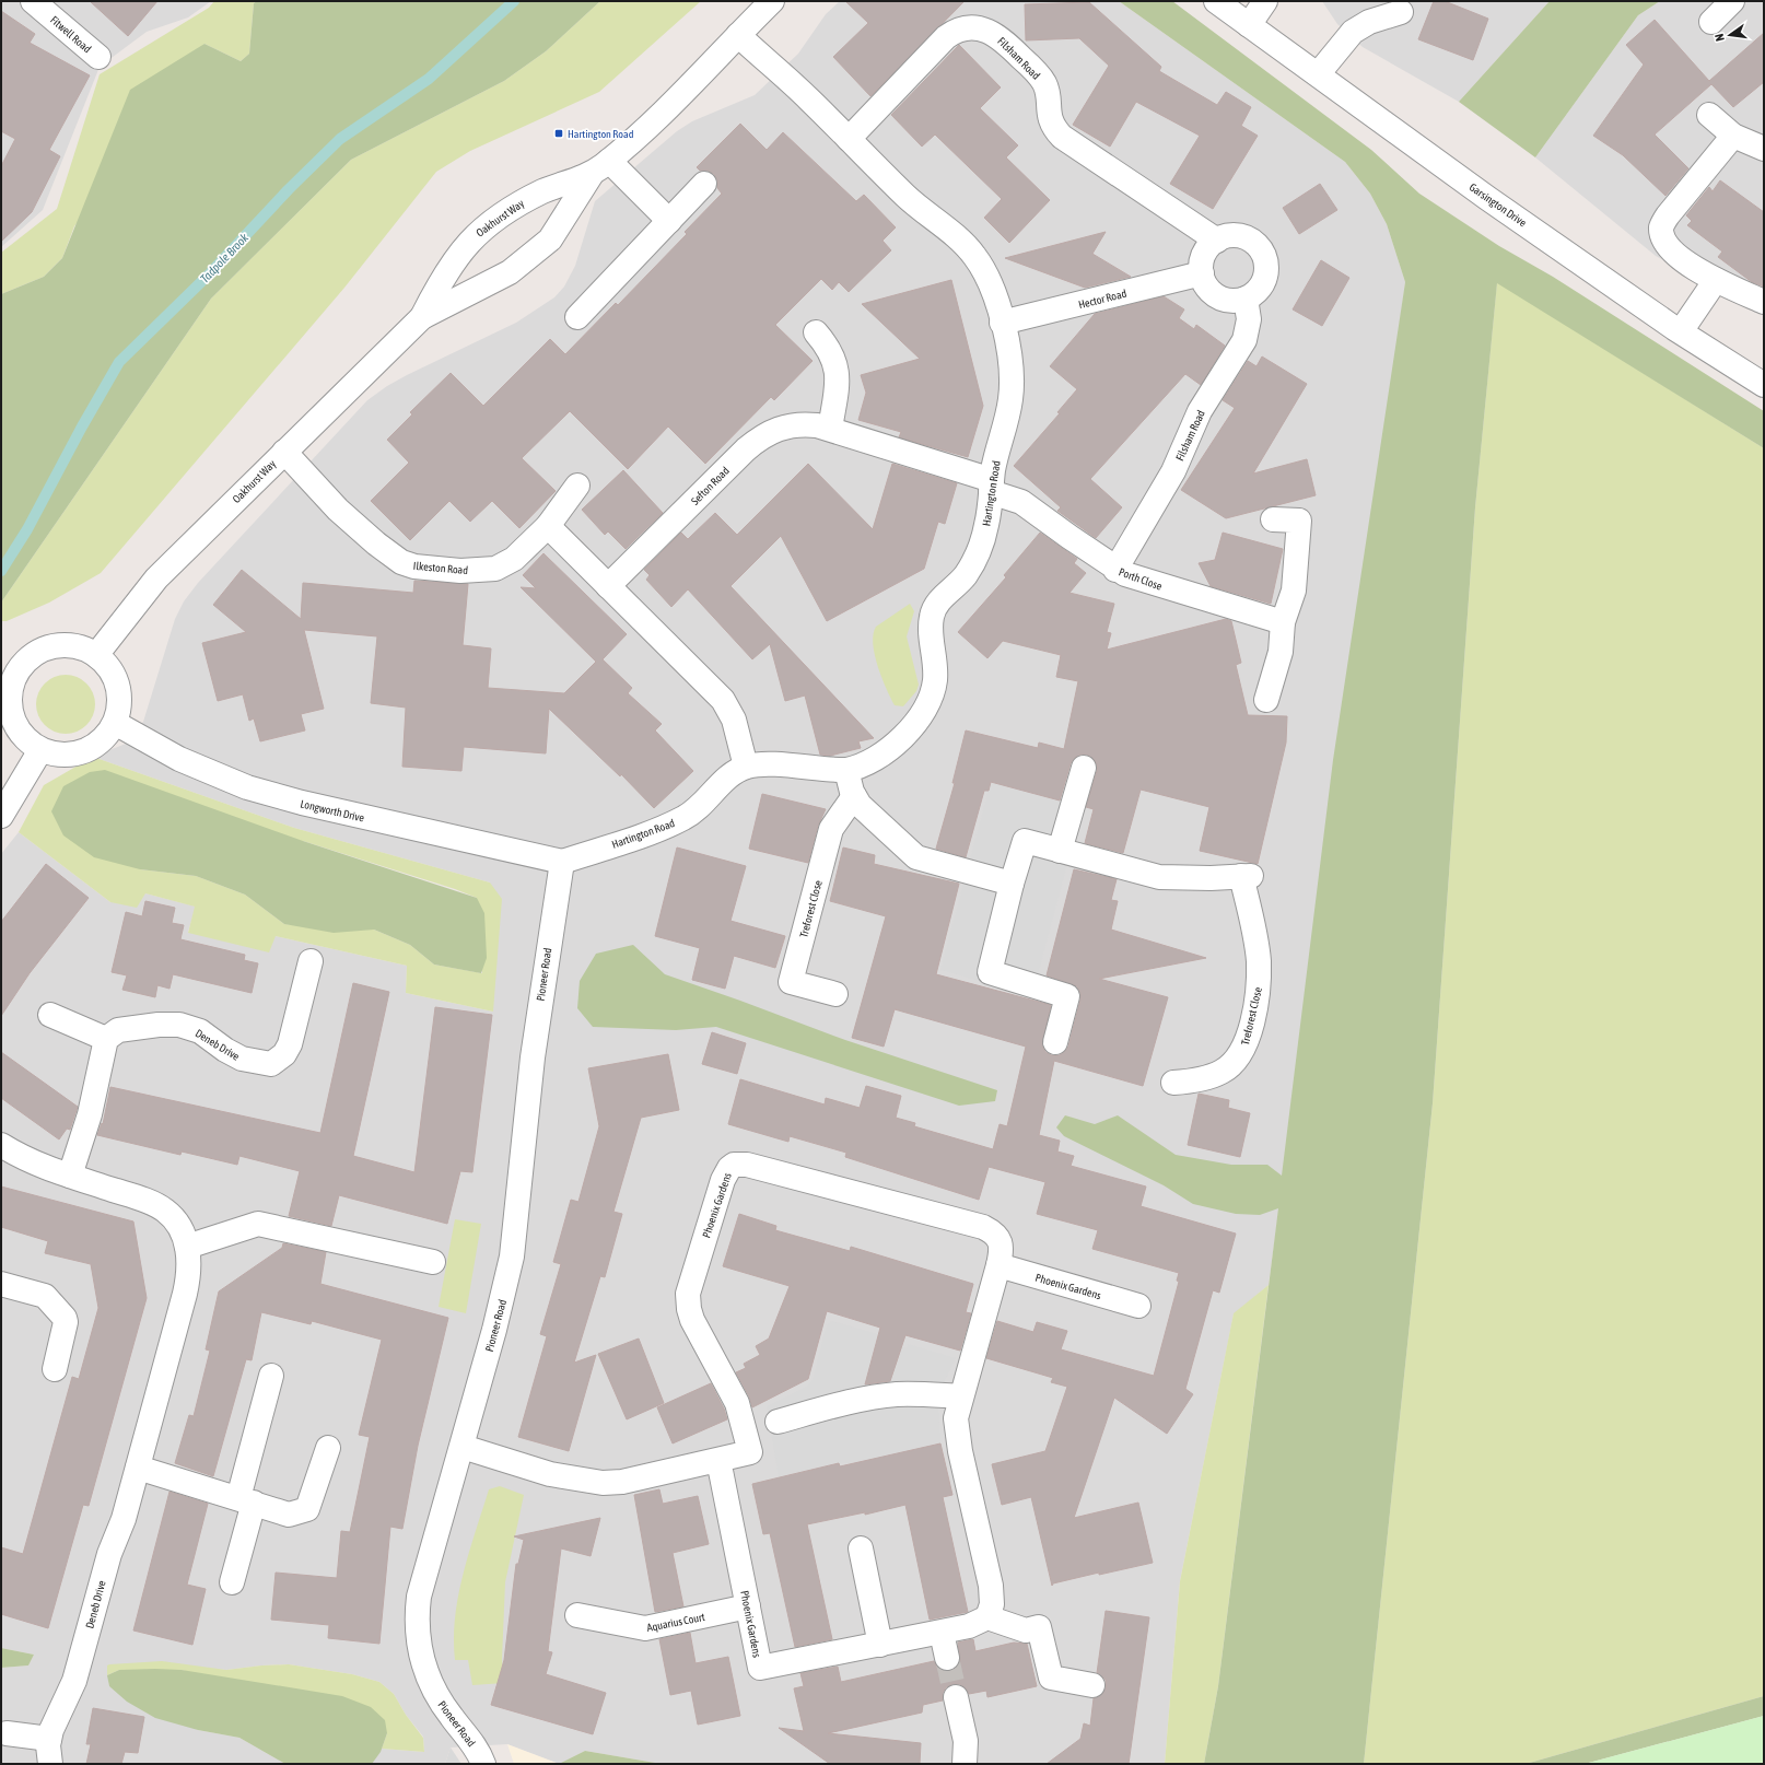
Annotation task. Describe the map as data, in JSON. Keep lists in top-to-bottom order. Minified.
{"streets":{"street":["Fitwell Road","Filsham Road","Garsington Drive","Oakhurst Way","Hector Road","Sefton Road","Hartington Road","Ilkeston Road","Porth Close","Longworth Drive","Treforest Close","Pioneer Road","Deneb Drive","Phoenix Gardens","Aquarius Court"]},"crossings":[["Filsham Road","Hector Road"],["Filsham Road","Hartington Road"],["Filsham Road","Porth Close"],["Oakhurst Way","Hartington Road"],["Oakhurst Way","Ilkeston Road"],["Oakhurst Way","Longworth Drive"],["Hector Road","Hartington Road"],["Sefton Road","Hartington Road"],["Sefton Road","Porth Close"],["Hartington Road","Porth Close"],["Hartington Road","Longworth Drive"],["Hartington Road","Pioneer Road"],["Longworth Drive","Pioneer Road"],["Pioneer Road","Phoenix Gardens"],["Phoenix Gardens","Aquarius Court"]],"water":["Tadpole Brook"],"places":{"transit":["Hartington Road"]},"north":"left"}
